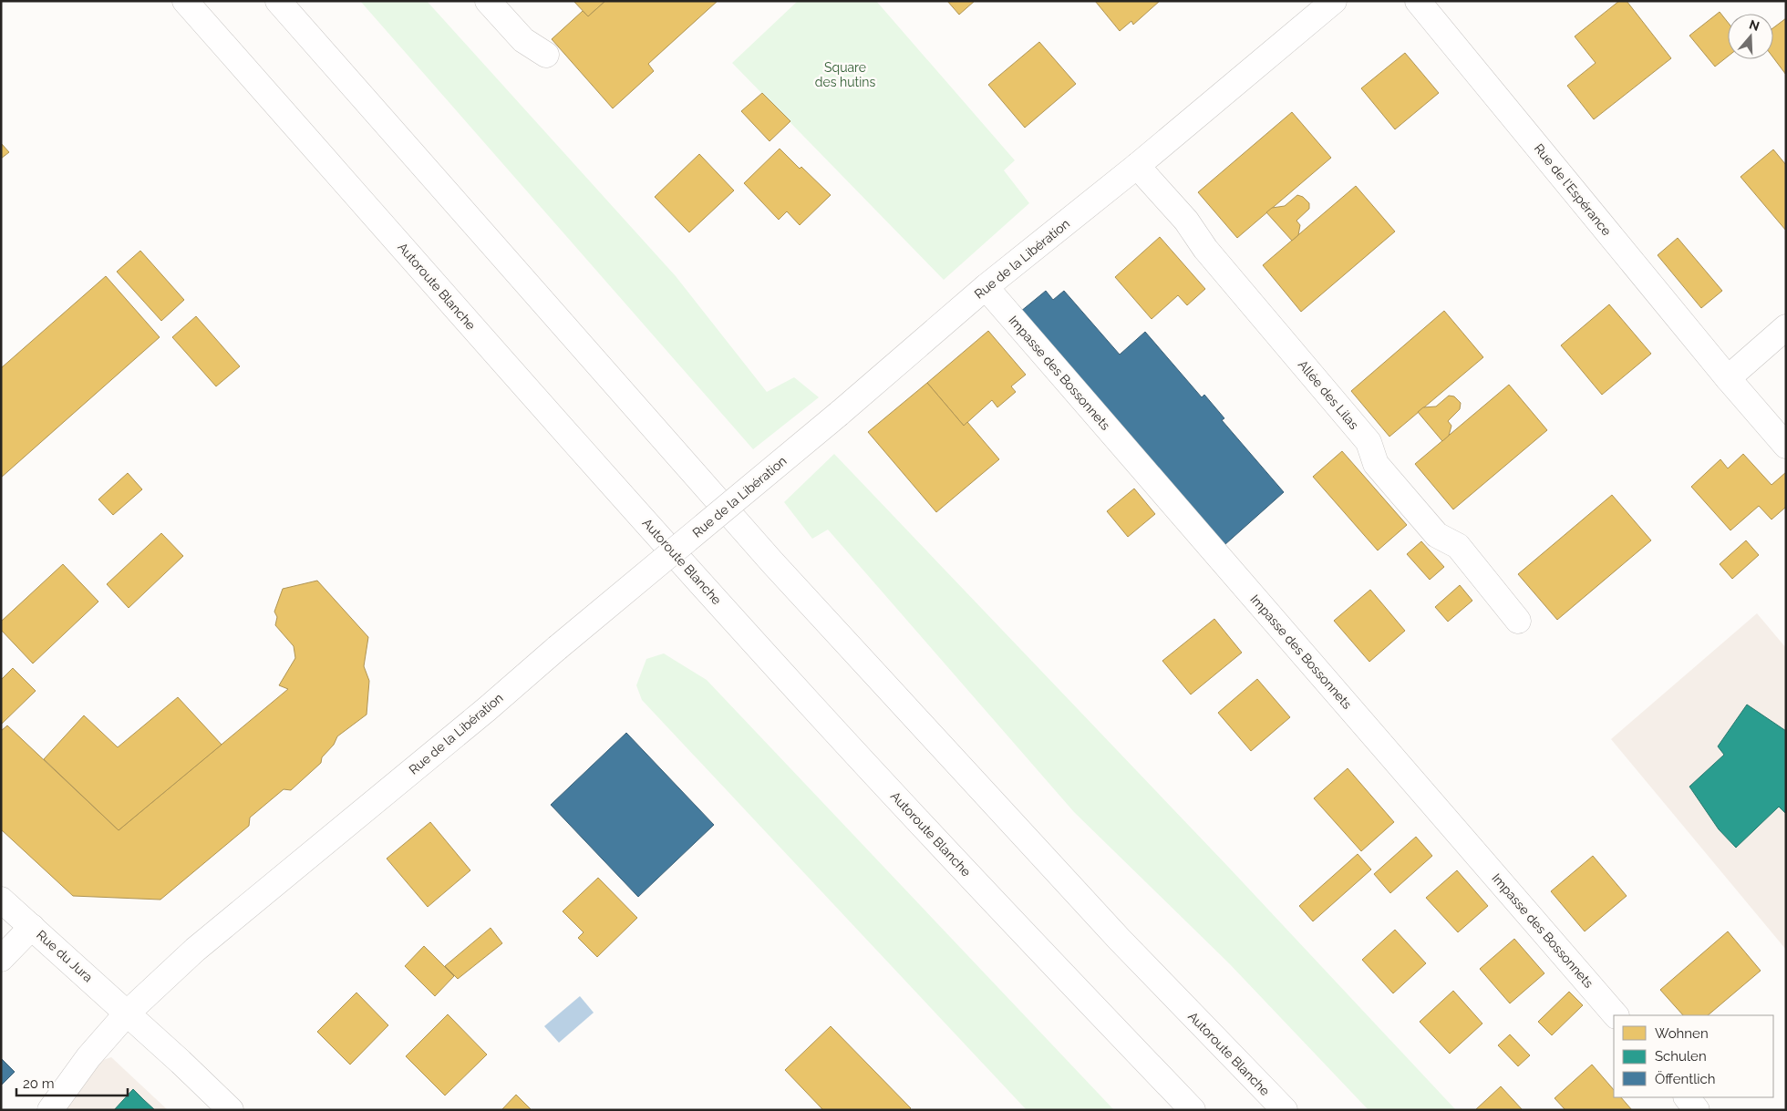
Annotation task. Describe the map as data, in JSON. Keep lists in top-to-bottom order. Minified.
{"streets":{"main road":["Rue de l'Espérance","Rue de la Libération","Autoroute Blanche","Impasse des Bossonnets","Allée des Lilas","Rue du Jura"]},"crossings":[["Rue de la Libération","Impasse des Bossonnets"],["Rue de la Libération","Allée des Lilas"],["Rue de la Libération","Rue du Jura"]],"parks":["Square des hutins"],"legend":["Wohnen","Schulen","Öffentlich"],"scale_bar":"20 m","north":"top"}
